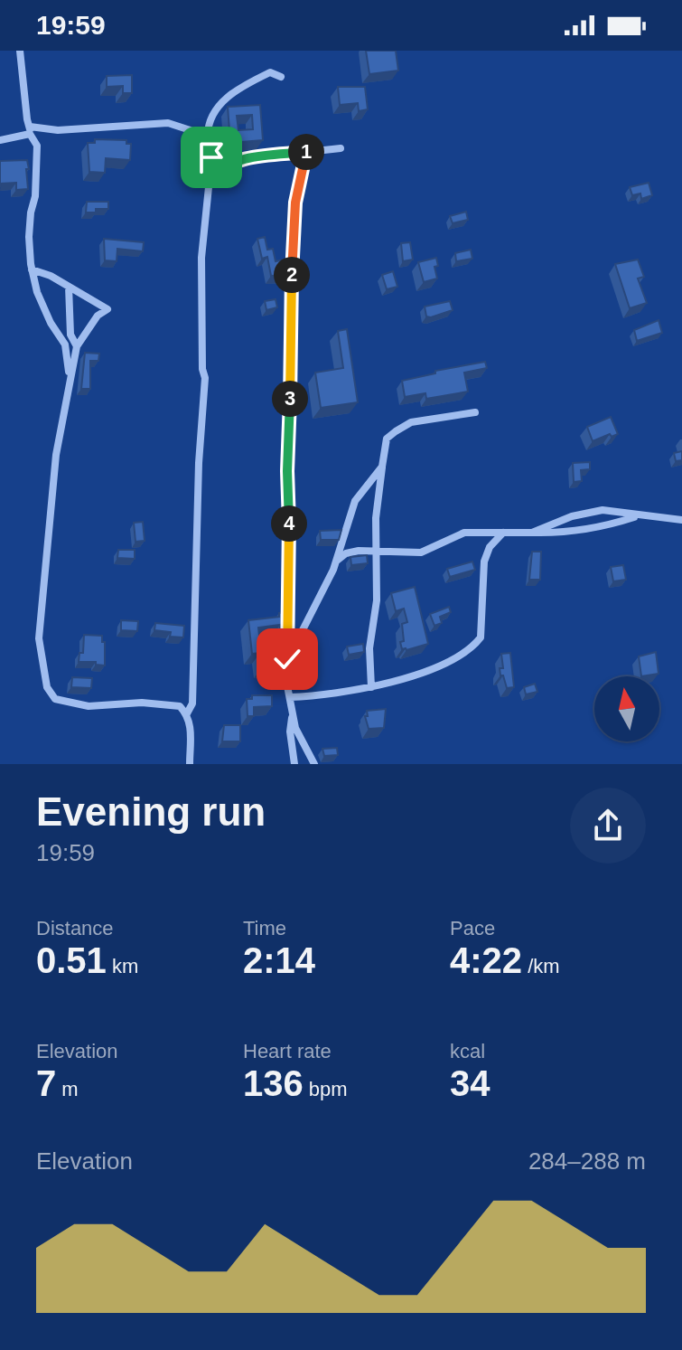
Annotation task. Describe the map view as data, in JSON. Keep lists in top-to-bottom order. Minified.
{"north":"top","page":{"status":"19:59","pins":["1","2","3","4"],"heading":["Evening run","19:59"],"stats":[["Distance","0.51 km"],["Time","2:14"],["Pace","4:22 /km"],["Elevation","7 m"],["Heart rate","136 bpm"],["kcal","34"]],"chart":["Elevation","284–288 m"]}}
